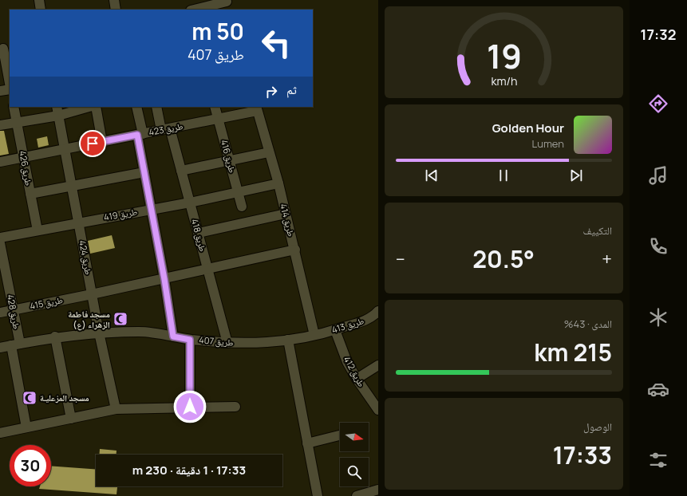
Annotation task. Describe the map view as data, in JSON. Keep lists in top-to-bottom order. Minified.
{"streets":{"street":["طريق 423","طريق 416","طريق 426","طريق 419","طريق 414","طريق 418","طريق 424","طريق 415","طريق 428","طريق 413","طريق 407","طريق 412"]},"crossings":[["طريق 423","طريق 416"],["طريق 423","طريق 426"],["طريق 423","طريق 414"],["طريق 423","طريق 418"],["طريق 423","طريق 424"],["طريق 416","طريق 419"],["طريق 426","طريق 419"],["طريق 419","طريق 414"],["طريق 419","طريق 418"],["طريق 419","طريق 424"],["طريق 414","طريق 415"],["طريق 414","طريق 413"],["طريق 414","طريق 407"],["طريق 418","طريق 415"],["طريق 418","طريق 407"],["طريق 424","طريق 415"],["طريق 424","طريق 407"],["طريق 415","طريق 428"],["طريق 428","طريق 407"],["طريق 413","طريق 407"],["طريق 413","طريق 412"]],"places":{"mosque":["مسجد فاطمة الزهراء (ع)","مسجد المزعليـة"]},"north":"right","page":{"tabs":"17:32","turn":["50 m","طريق 407"],"then":"ثم","song":["Golden Hour","Lumen"],"tile":["التكييف",["المدى · 43%","215 km"],["الوصول","17:33"]],"heat":["−","20.5°","+"],"limit":"30","trip":"17:33 · 1 دقيقة · 230 m","gauge":["19","km/h"]}}
